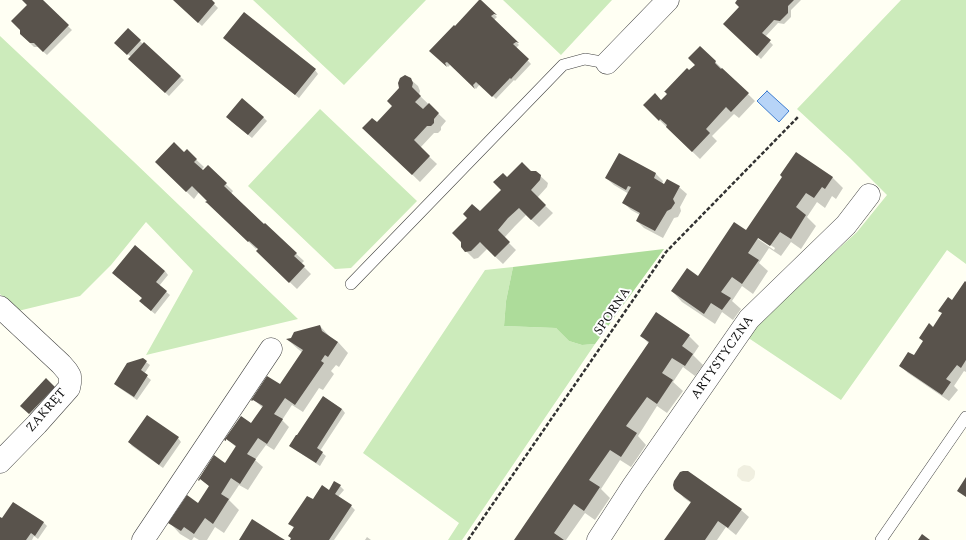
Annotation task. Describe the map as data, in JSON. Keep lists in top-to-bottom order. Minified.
{"streets":{"street":["ARTYSTYCZNA","ZAKRĘT"],"path":["SPORNA"]}}
